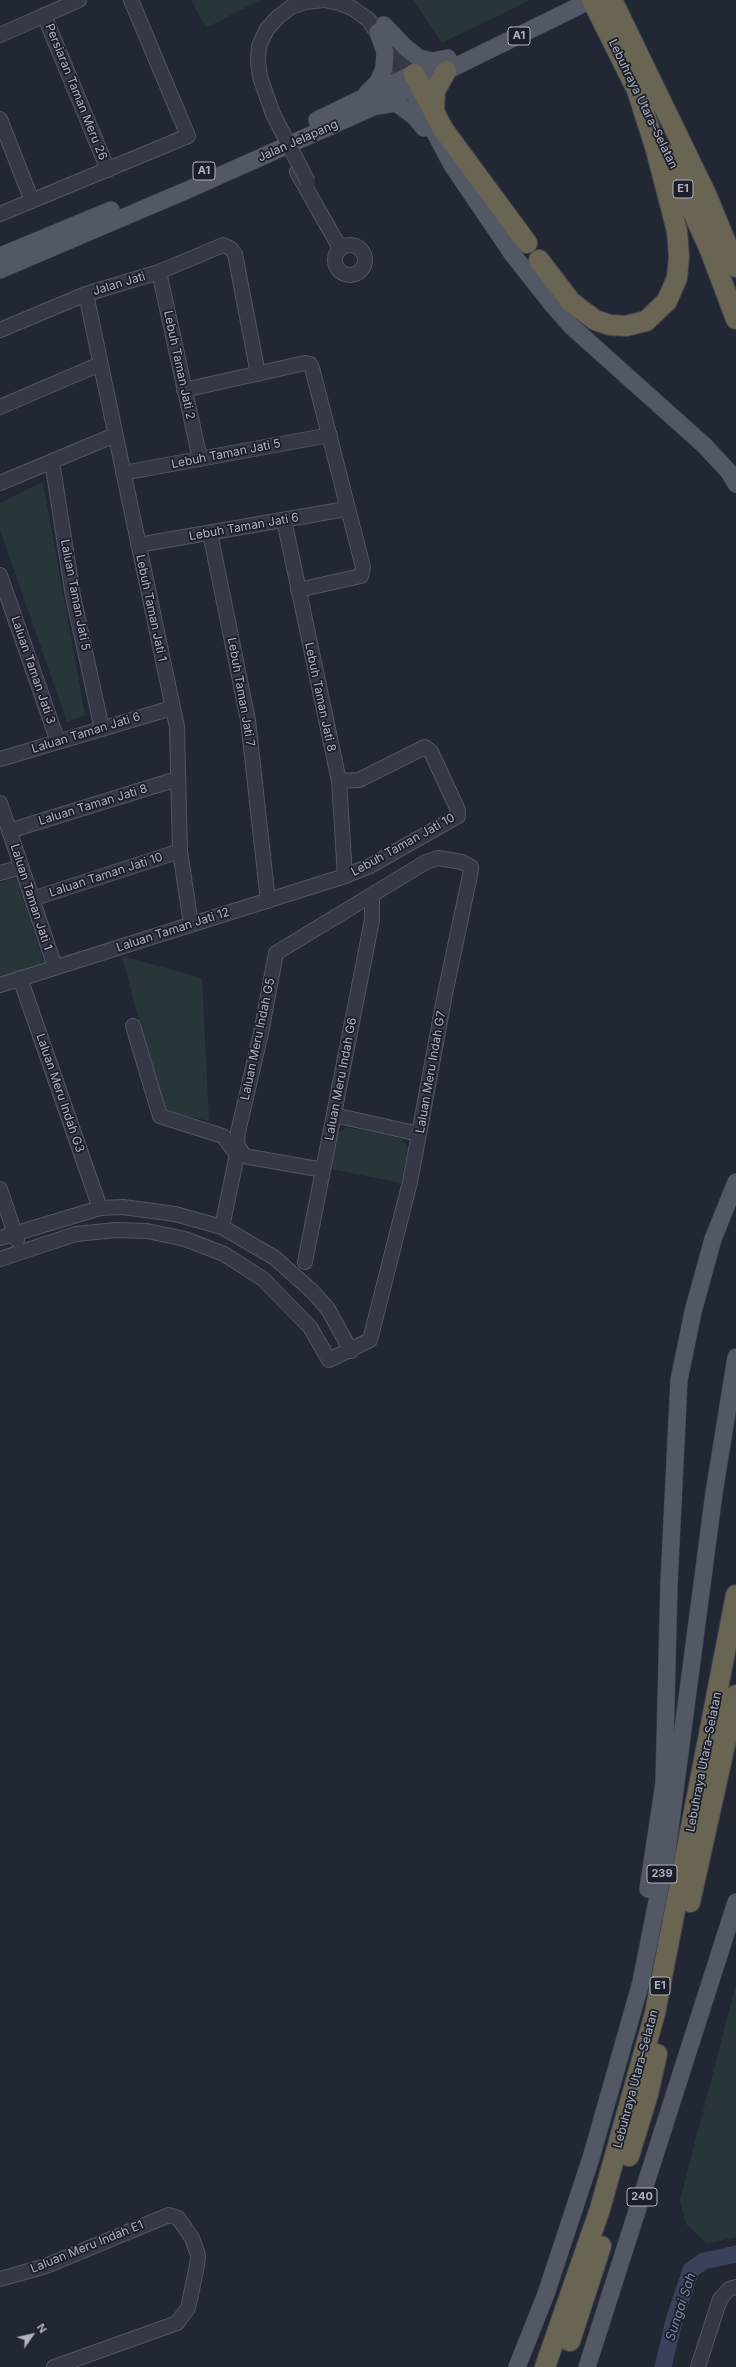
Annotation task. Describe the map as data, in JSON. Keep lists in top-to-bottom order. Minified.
{"streets":{"highway":["Lebuhraya Utara–Selatan","E1"],"main road":["A1","Jalan Jelapang","239","240"],"street":["Persiaran Taman Meru 26","Jalan Jati","Lebuh Taman Jati 2","Lebuh Taman Jati 5","Lebuh Taman Jati 6","Laluan Taman Jati 5","Lebuh Taman Jati 1","Laluan Taman Jati 3","Lebuh Taman Jati 7","Lebuh Taman Jati 8","Laluan Taman Jati 6","Laluan Taman Jati 8","Lebuh Taman Jati 10","Laluan Taman Jati 10","Laluan Taman Jati 1","Laluan Taman Jati 12","Laluan Meru Indah G5","Laluan Meru Indah G7","Laluan Meru Indah G6","Laluan Meru Indah G3","Laluan Meru Indah E1"]},"crossings":[["Lebuhraya Utara–Selatan","Jalan Jelapang"],["Jalan Jati","Lebuh Taman Jati 2"],["Jalan Jati","Lebuh Taman Jati 1"],["Lebuh Taman Jati 2","Lebuh Taman Jati 5"],["Lebuh Taman Jati 5","Lebuh Taman Jati 1"],["Lebuh Taman Jati 6","Lebuh Taman Jati 1"],["Lebuh Taman Jati 6","Lebuh Taman Jati 7"],["Lebuh Taman Jati 6","Lebuh Taman Jati 8"],["Laluan Taman Jati 5","Laluan Taman Jati 6"],["Lebuh Taman Jati 1","Laluan Taman Jati 6"],["Lebuh Taman Jati 1","Laluan Taman Jati 8"],["Lebuh Taman Jati 1","Laluan Taman Jati 10"],["Lebuh Taman Jati 1","Laluan Taman Jati 12"],["Laluan Taman Jati 3","Laluan Taman Jati 6"],["Lebuh Taman Jati 7","Laluan Taman Jati 12"],["Lebuh Taman Jati 8","Lebuh Taman Jati 10"],["Lebuh Taman Jati 8","Laluan Taman Jati 12"],["Laluan Taman Jati 8","Laluan Taman Jati 1"],["Lebuh Taman Jati 10","Laluan Taman Jati 12"],["Laluan Taman Jati 10","Laluan Taman Jati 1"],["Laluan Taman Jati 1","Laluan Taman Jati 12"],["Laluan Taman Jati 12","Laluan Meru Indah G3"],["Laluan Meru Indah G5","Laluan Meru Indah G7"],["Laluan Meru Indah G5","Laluan Meru Indah G6"],["Laluan Meru Indah G7","Laluan Meru Indah G6"]],"water":["Sungai Sah"],"north":"top right"}
